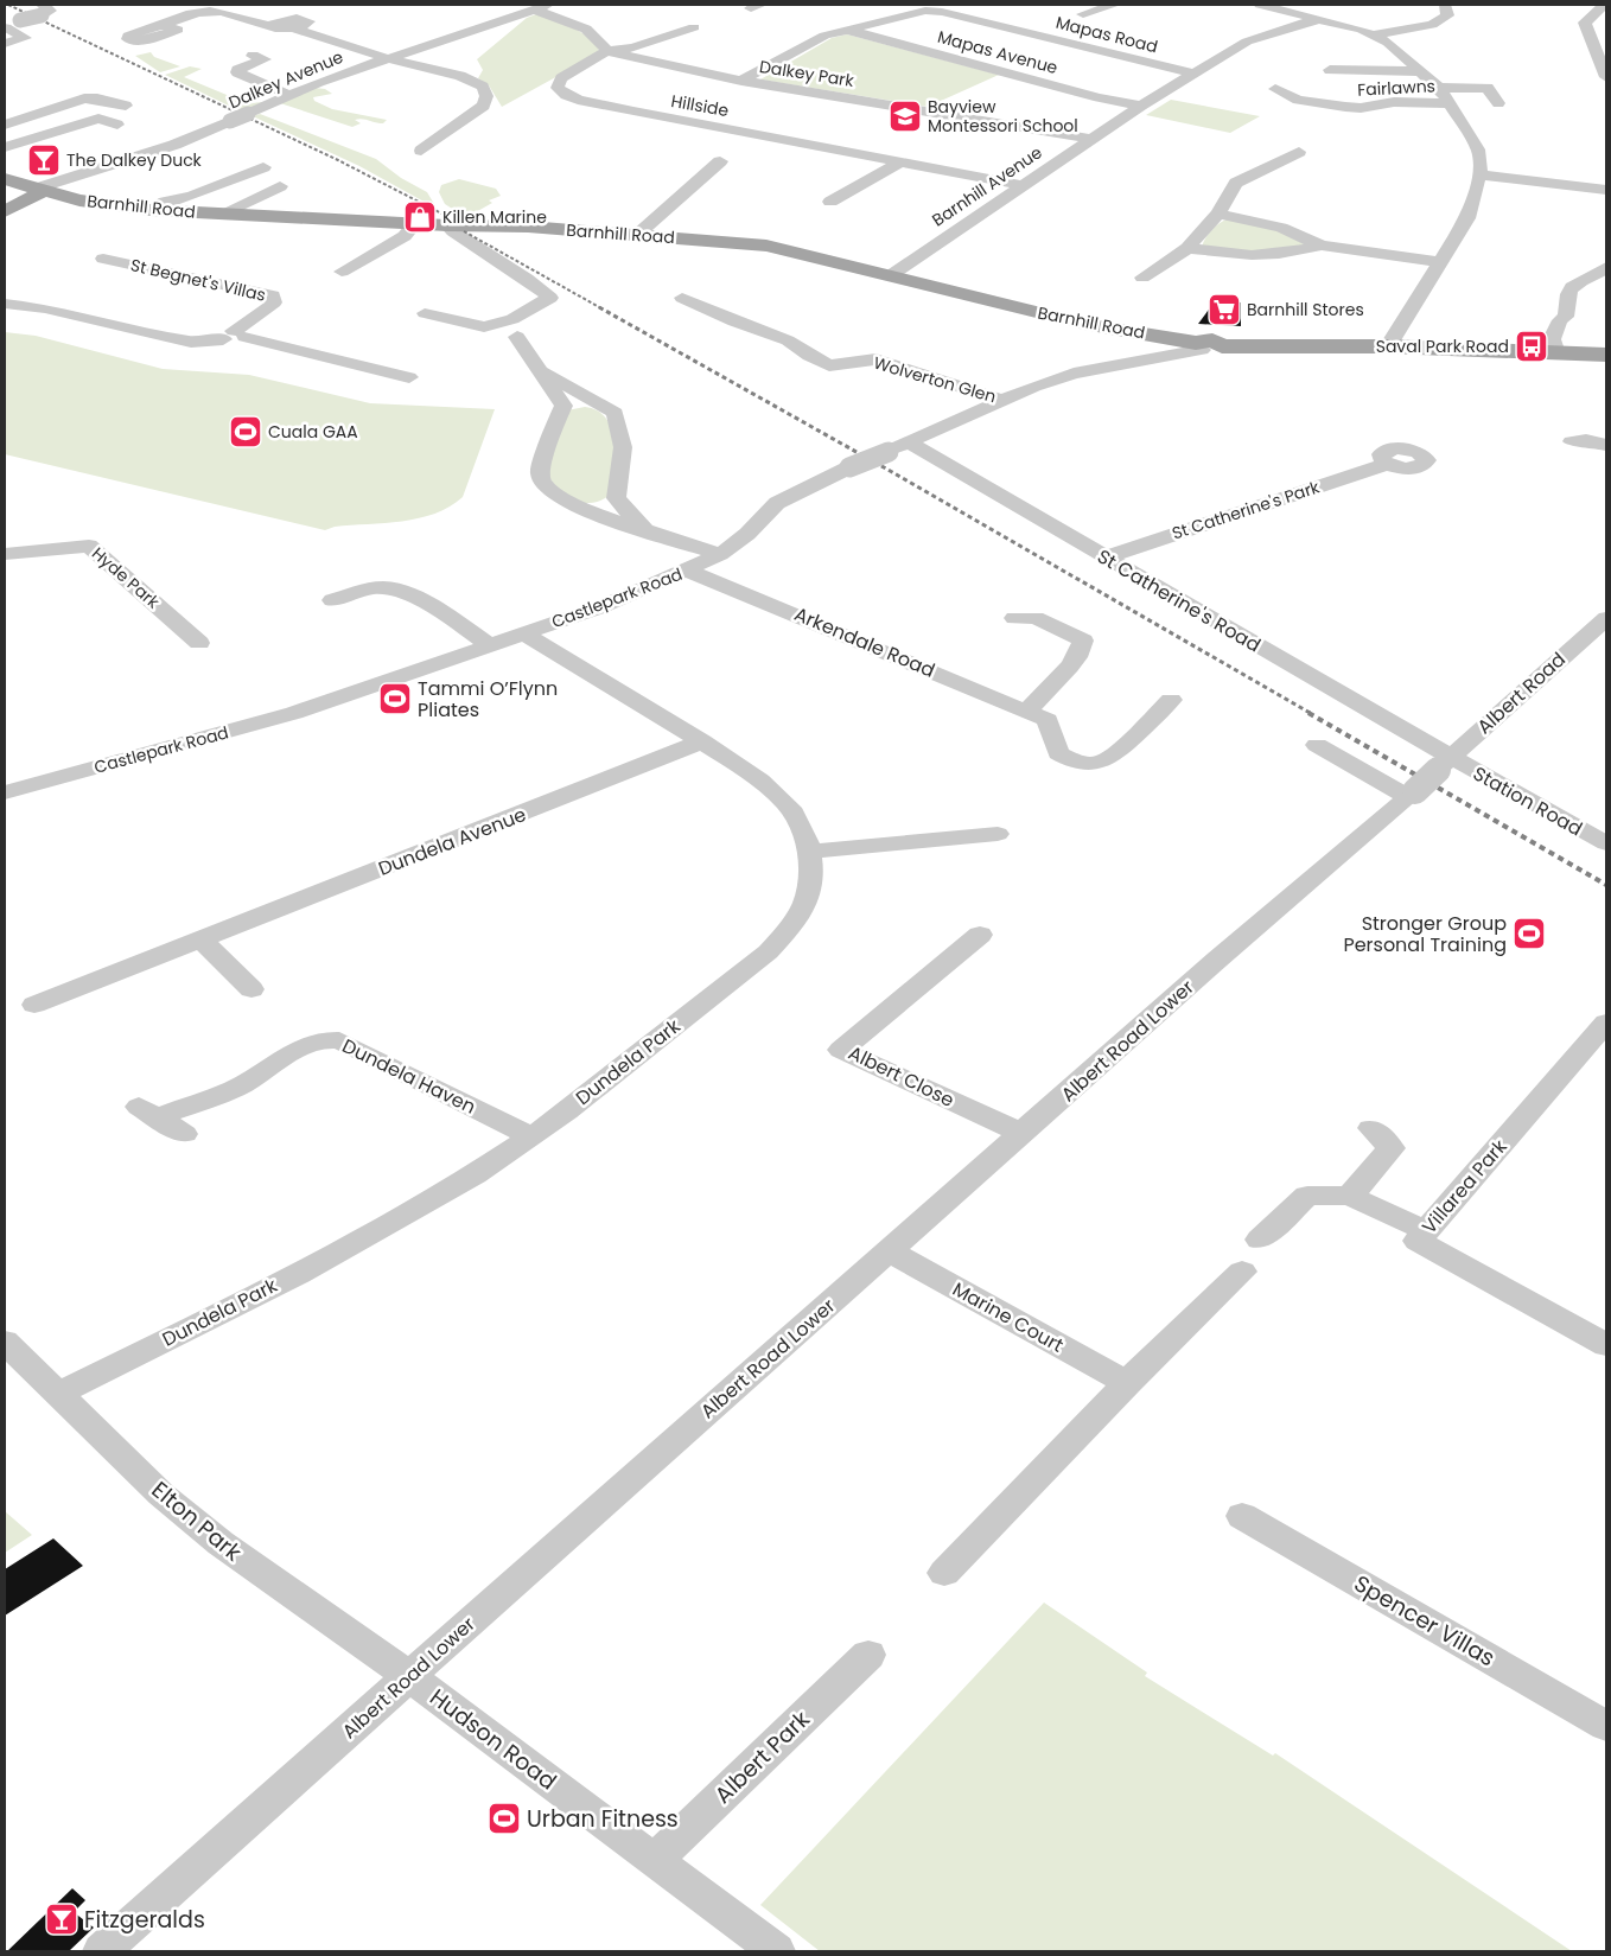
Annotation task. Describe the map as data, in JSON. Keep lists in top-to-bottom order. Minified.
{"streets":{"main road":["Barnhill Road"],"street":["Mapas Road","Mapas Avenue","Dalkey Park","Dalkey Avenue","Fairlawns","Hillside","Barnhill Avenue","St Begnet's Villas","Wolverton Glen","St Catherine's Park","Hyde Park","Castlepark Road","St Catherine's Road","Arkendale Road","Albert Road","Station Road","Dundela Avenue","Albert Road Lower","Dundela Park","Dundela Haven","Albert Close","Villarea Park","Marine Court","Elton Park","Spencer Villas","Hudson Road","Albert Park"]},"crossings":[["Mapas Road","Mapas Avenue"],["Mapas Road","Dalkey Park"],["Mapas Road","Barnhill Avenue"],["Mapas Avenue","Barnhill Avenue"],["Dalkey Park","Hillside"],["Dalkey Park","Barnhill Avenue"],["Dalkey Avenue","Barnhill Road"],["Hillside","Barnhill Avenue"],["Barnhill Avenue","Barnhill Road"],["Barnhill Road","Castlepark Road"],["Wolverton Glen","Castlepark Road"],["St Catherine's Park","St Catherine's Road"],["Castlepark Road","St Catherine's Road"],["Castlepark Road","Arkendale Road"],["Castlepark Road","Dundela Park"],["St Catherine's Road","Albert Road"],["St Catherine's Road","Station Road"],["St Catherine's Road","Albert Road Lower"],["Albert Road","Station Road"],["Albert Road","Albert Road Lower"],["Station Road","Albert Road Lower"],["Dundela Avenue","Dundela Park"],["Albert Road Lower","Albert Close"],["Albert Road Lower","Marine Court"],["Albert Road Lower","Elton Park"],["Albert Road Lower","Hudson Road"],["Dundela Park","Dundela Haven"],["Dundela Park","Elton Park"],["Elton Park","Hudson Road"],["Hudson Road","Albert Park"]],"places":{"school or university":["Bayview Montessori School"],"bar":["The Dalkey Duck","Fitzgeralds"],"shop":["Killen Marine"],"supermarket":["Barnhill Stores"],"bus stop":["Saval Park Road"],"sports":["Cuala GAA","Tammi O’Flynn Pliates","Stronger Group Personal Training","Urban Fitness"]}}
